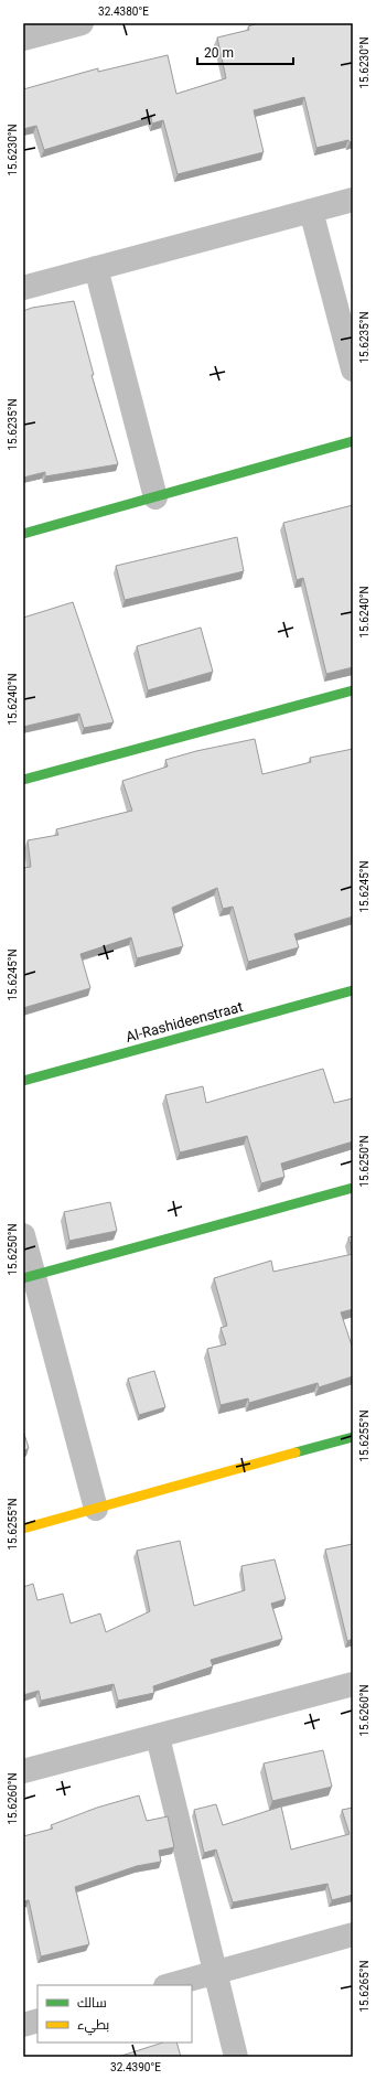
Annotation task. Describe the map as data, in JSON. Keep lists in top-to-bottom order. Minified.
{"streets":{"street":["Al-Rashideenstraat"]},"legend":["سالك","بطيء"],"scale_bar":"20 m","coordinates":["32.4380°E","15.6230°N","15.6235°N","15.6240°N","15.6245°N","15.6250°N","15.6255°N","15.6260°N","15.6265°N","32.4390°E"]}
